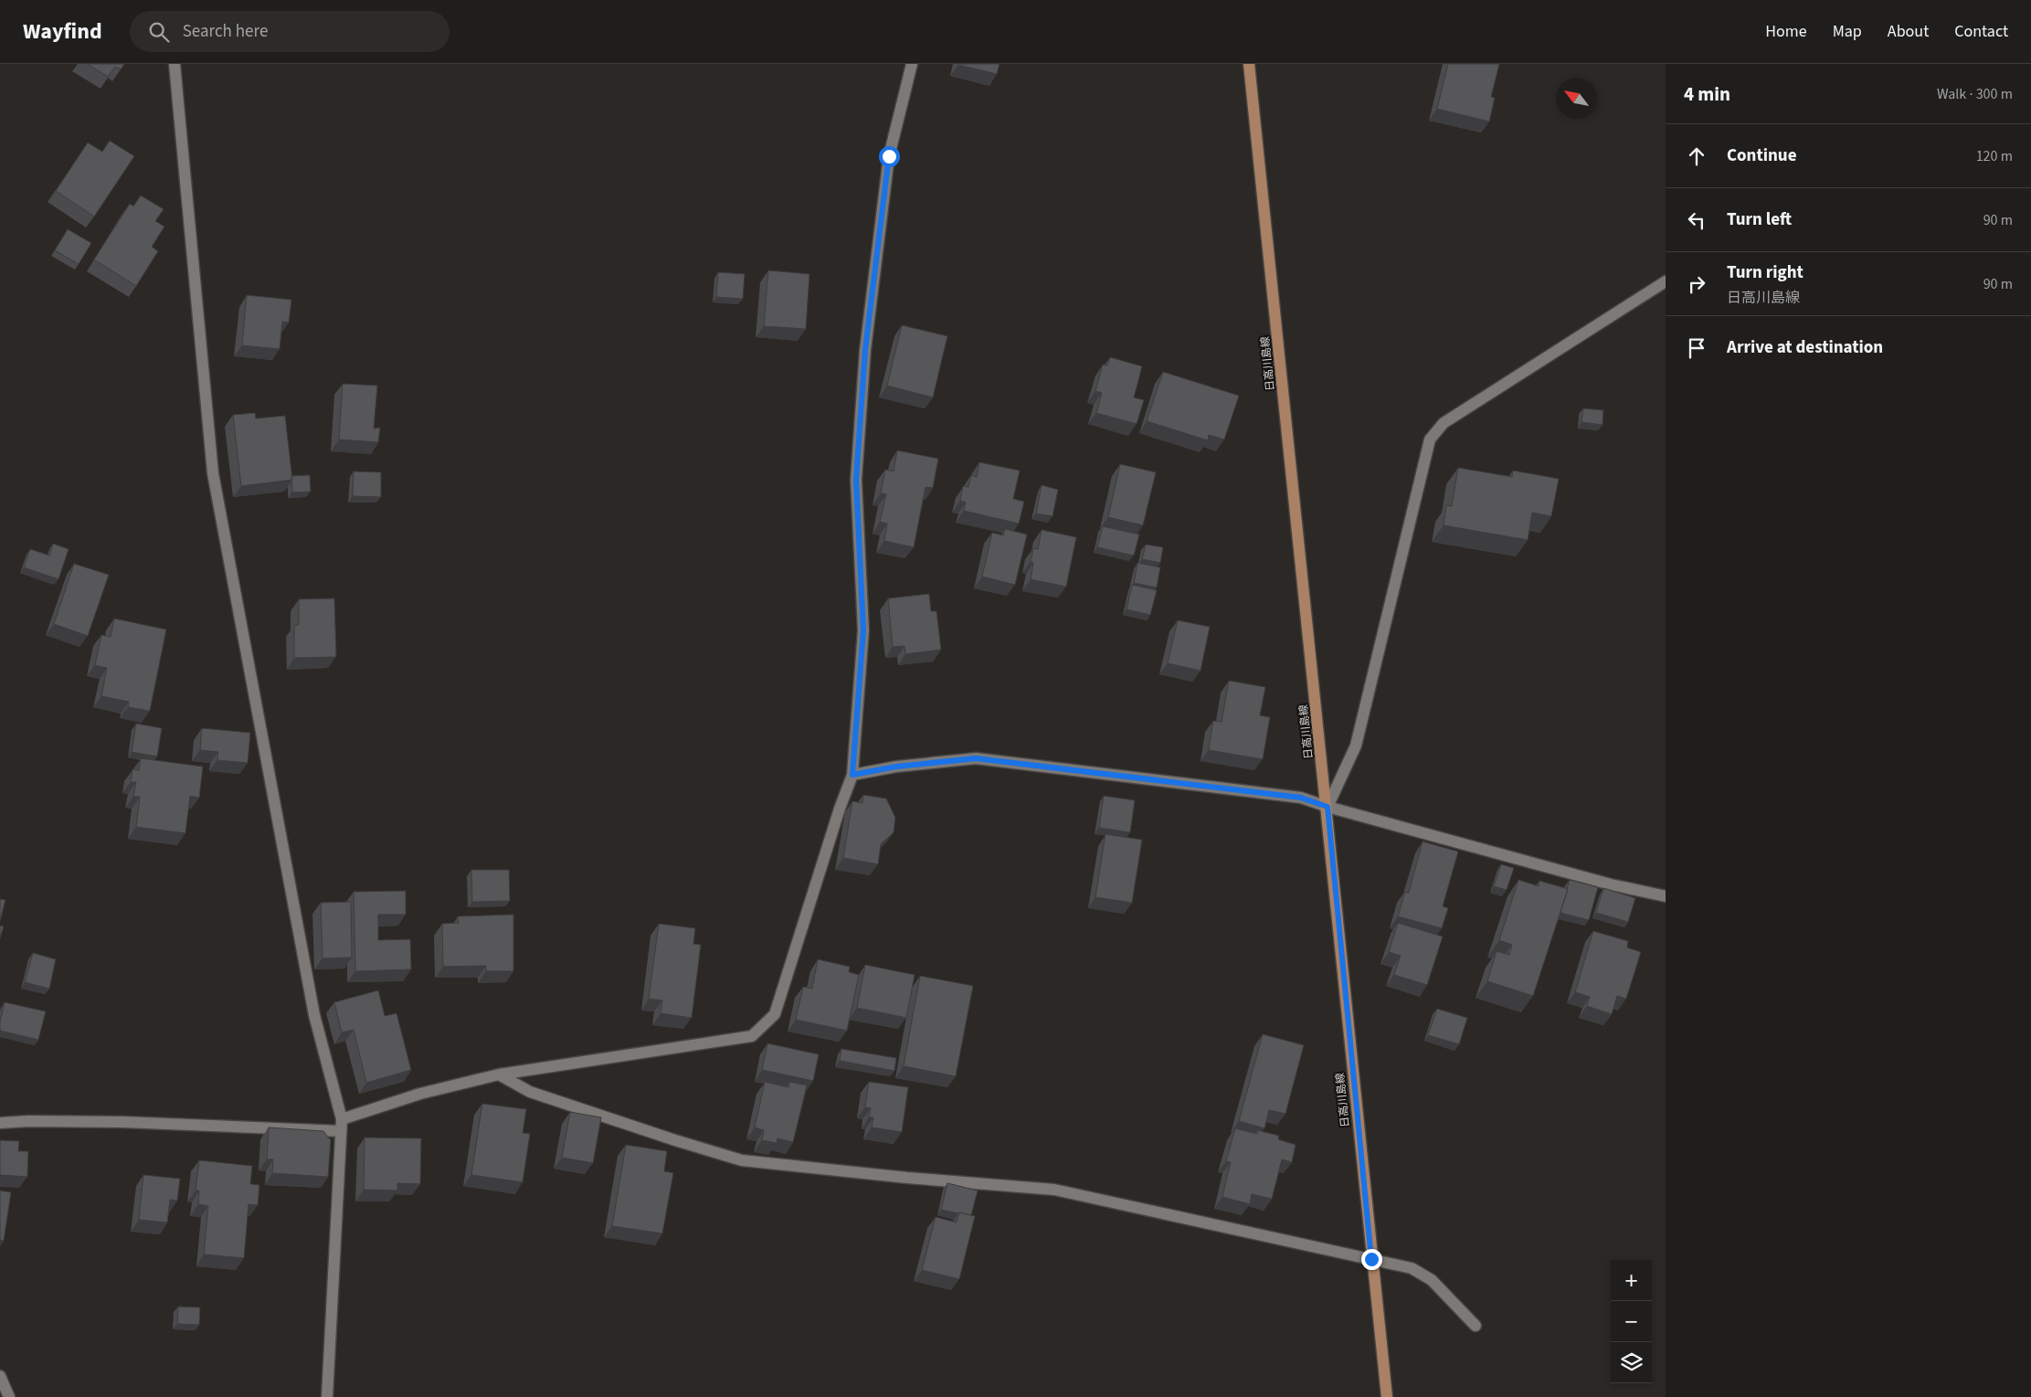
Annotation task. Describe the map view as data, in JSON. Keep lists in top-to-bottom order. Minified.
{"streets":{"main road":["日高川島線"]},"north":"top left","page":{"header":"Wayfind","search":"Search here","nav":["Home","Map","About","Contact"],"heading":["4 min","Walk · 300 m"],"list":[["Continue","120 m"],["Turn left","90 m"],["Turn right","日高川島線","90 m"],"Arrive at destination"],"map_buttons":["+","−"]}}
